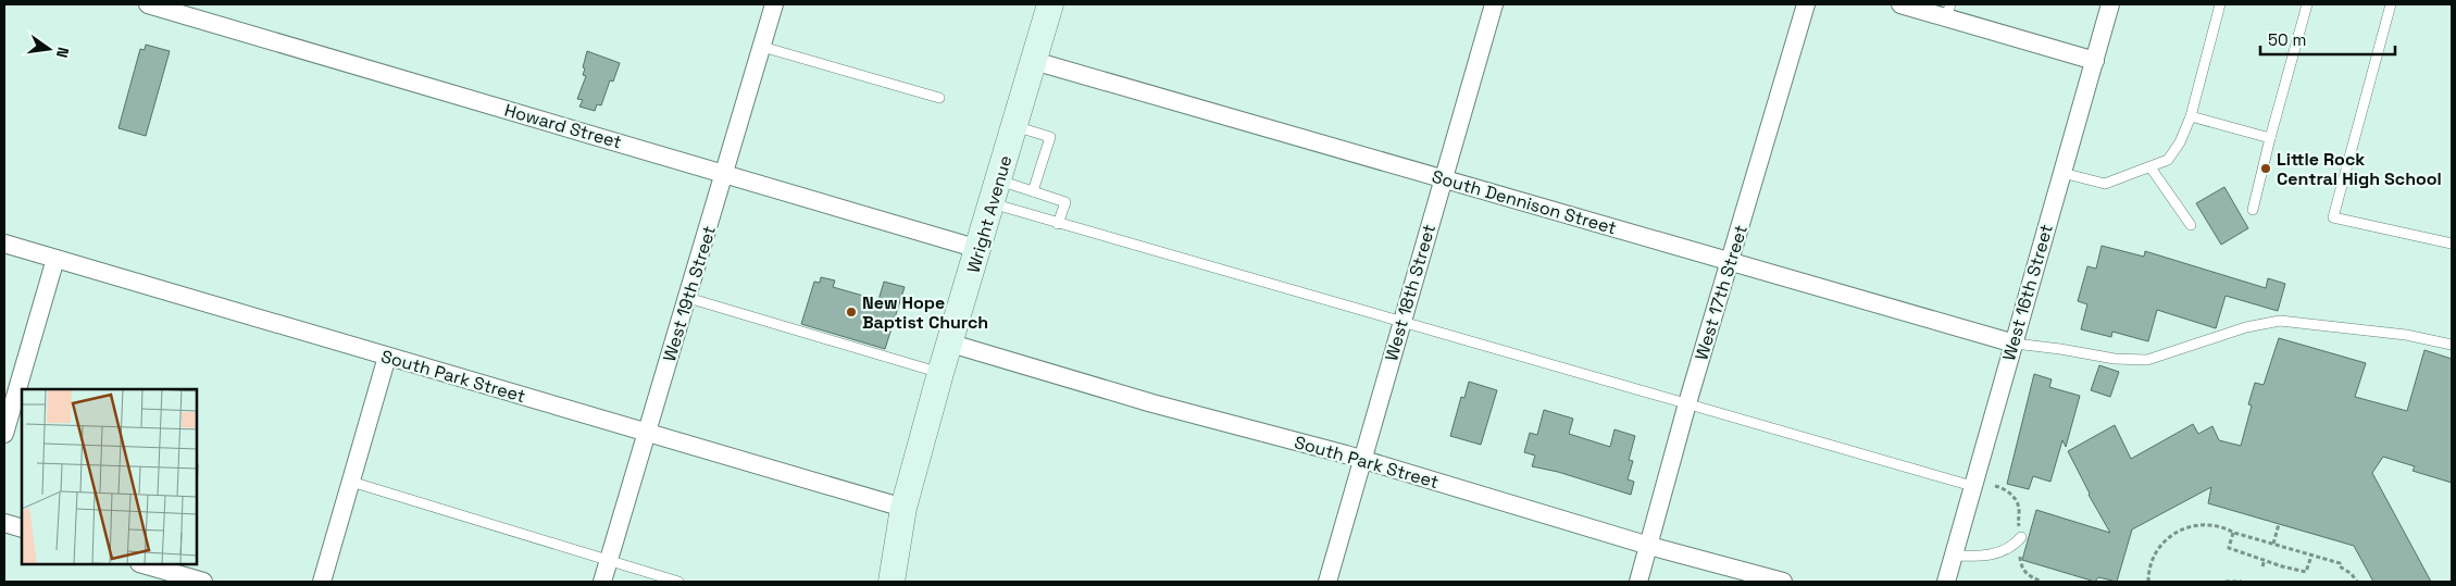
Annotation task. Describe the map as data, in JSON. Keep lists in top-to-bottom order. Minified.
{"streets":{"main road":["Wright Avenue"],"street":["Howard Street","South Dennison Street","West 18th Street","West 17th Street","West 16th Street","West 19th Street","South Park Street"]},"crossings":[["Howard Street","Wright Avenue"],["Howard Street","West 19th Street"],["South Dennison Street","Wright Avenue"],["South Dennison Street","West 18th Street"],["South Dennison Street","West 17th Street"],["South Dennison Street","West 16th Street"],["Wright Avenue","South Park Street"],["West 18th Street","South Park Street"],["West 17th Street","South Park Street"],["West 19th Street","South Park Street"]],"places":["Little Rock Central High School","New Hope Baptist Church"],"scale_bar":"50 m","north":"right"}
